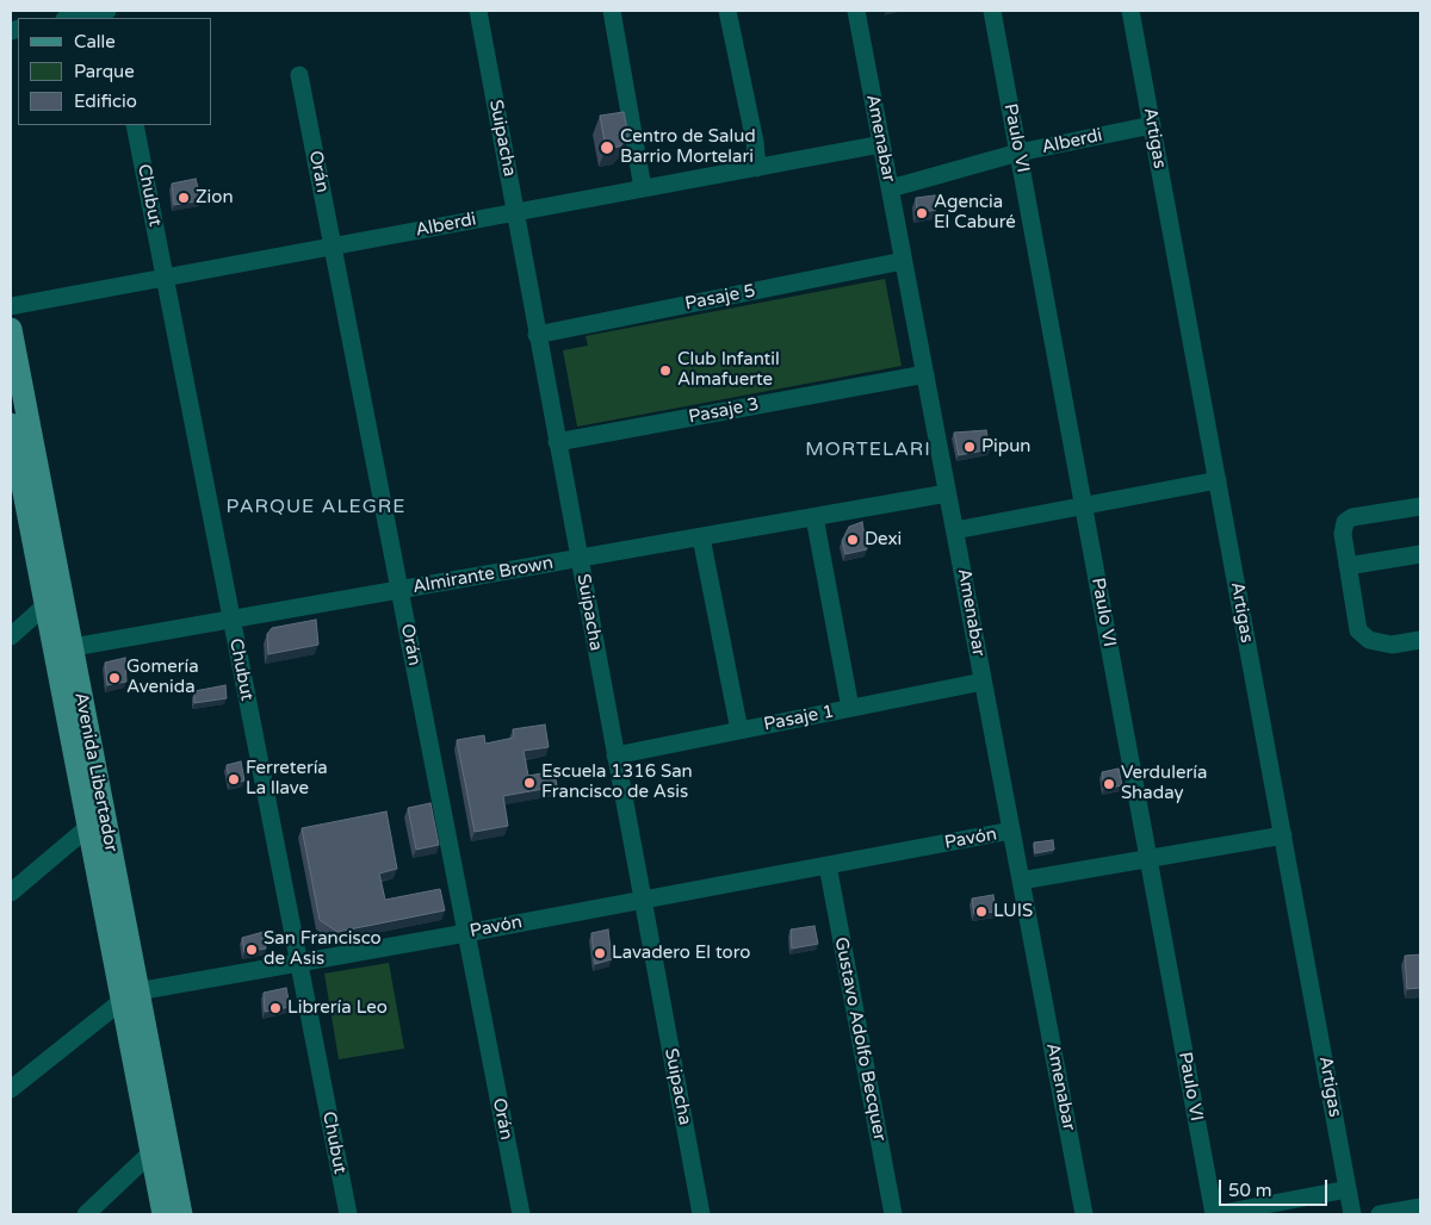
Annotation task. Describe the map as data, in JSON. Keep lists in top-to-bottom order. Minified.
{"streets":{"main road":["Avenida Libertador"],"street":["Suipacha","Amenabar","Paulo VI","Artigas","Alberdi","Orán","Chubut","Pasaje 5","Pasaje 3","Almirante Brown","Pasaje 1","Pavón","Gustavo Adolfo Becquer"]},"crossings":[["Suipacha","Alberdi"],["Suipacha","Pasaje 5"],["Suipacha","Pasaje 3"],["Suipacha","Almirante Brown"],["Suipacha","Pasaje 1"],["Suipacha","Pavón"],["Amenabar","Alberdi"],["Amenabar","Pasaje 5"],["Amenabar","Pasaje 3"],["Amenabar","Almirante Brown"],["Amenabar","Pasaje 1"],["Amenabar","Pavón"],["Paulo VI","Alberdi"],["Artigas","Alberdi"],["Alberdi","Orán"],["Alberdi","Chubut"],["Orán","Almirante Brown"],["Orán","Pavón"],["Chubut","Almirante Brown"],["Chubut","Pavón"],["Almirante Brown","Avenida Libertador"],["Avenida Libertador","Pavón"],["Pavón","Gustavo Adolfo Becquer"]],"districts":["MORTELARI","PARQUE ALEGRE"],"places":["Centro de Salud Barrio Mortelari","Zion","Agencia El Caburé","Club Infantil Almafuerte","Pipun","Dexi","Gomería Avenida","Ferretería La llave","Escuela 1316 San Francisco de Asis","Verdulería Shaday","LUIS","San Francisco de Asis","Lavadero El toro","Librería Leo"],"legend":["Calle","Parque","Edificio"],"scale_bar":"50 m"}
